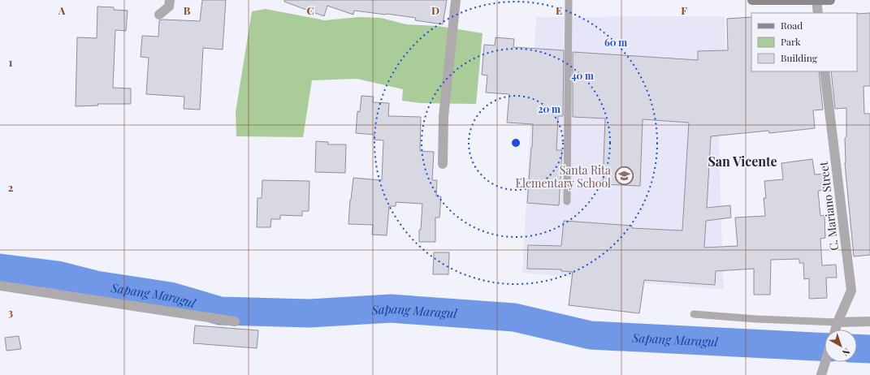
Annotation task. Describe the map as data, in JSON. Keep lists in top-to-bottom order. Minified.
{"streets":{"street":["C. Mariano Street"]},"districts":["San Vicente"],"water":["Sapang Maragul"],"places":{"school or university":["Santa Rita Elementary School"]},"legend":["Road","Park","Building"],"north":"bottom right","grid":{"columns":["A","B","C","D","E","F"],"rows":["1","2","3"]},"rings":["60 m","40 m","20 m"]}
